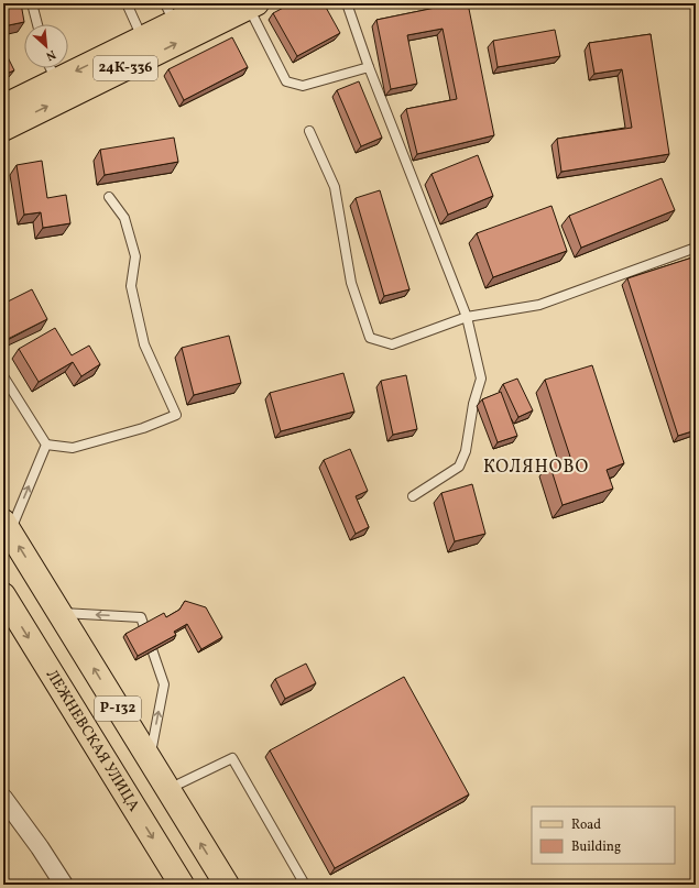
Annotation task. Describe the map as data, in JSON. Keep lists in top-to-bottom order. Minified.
{"streets":{"main road":["24К-336","Р-132","ЛЕЖНЕВСКАЯ УЛИЦА"]},"districts":["КОЛЯНОВО"],"legend":["Road","Building"],"north":"bottom right"}
